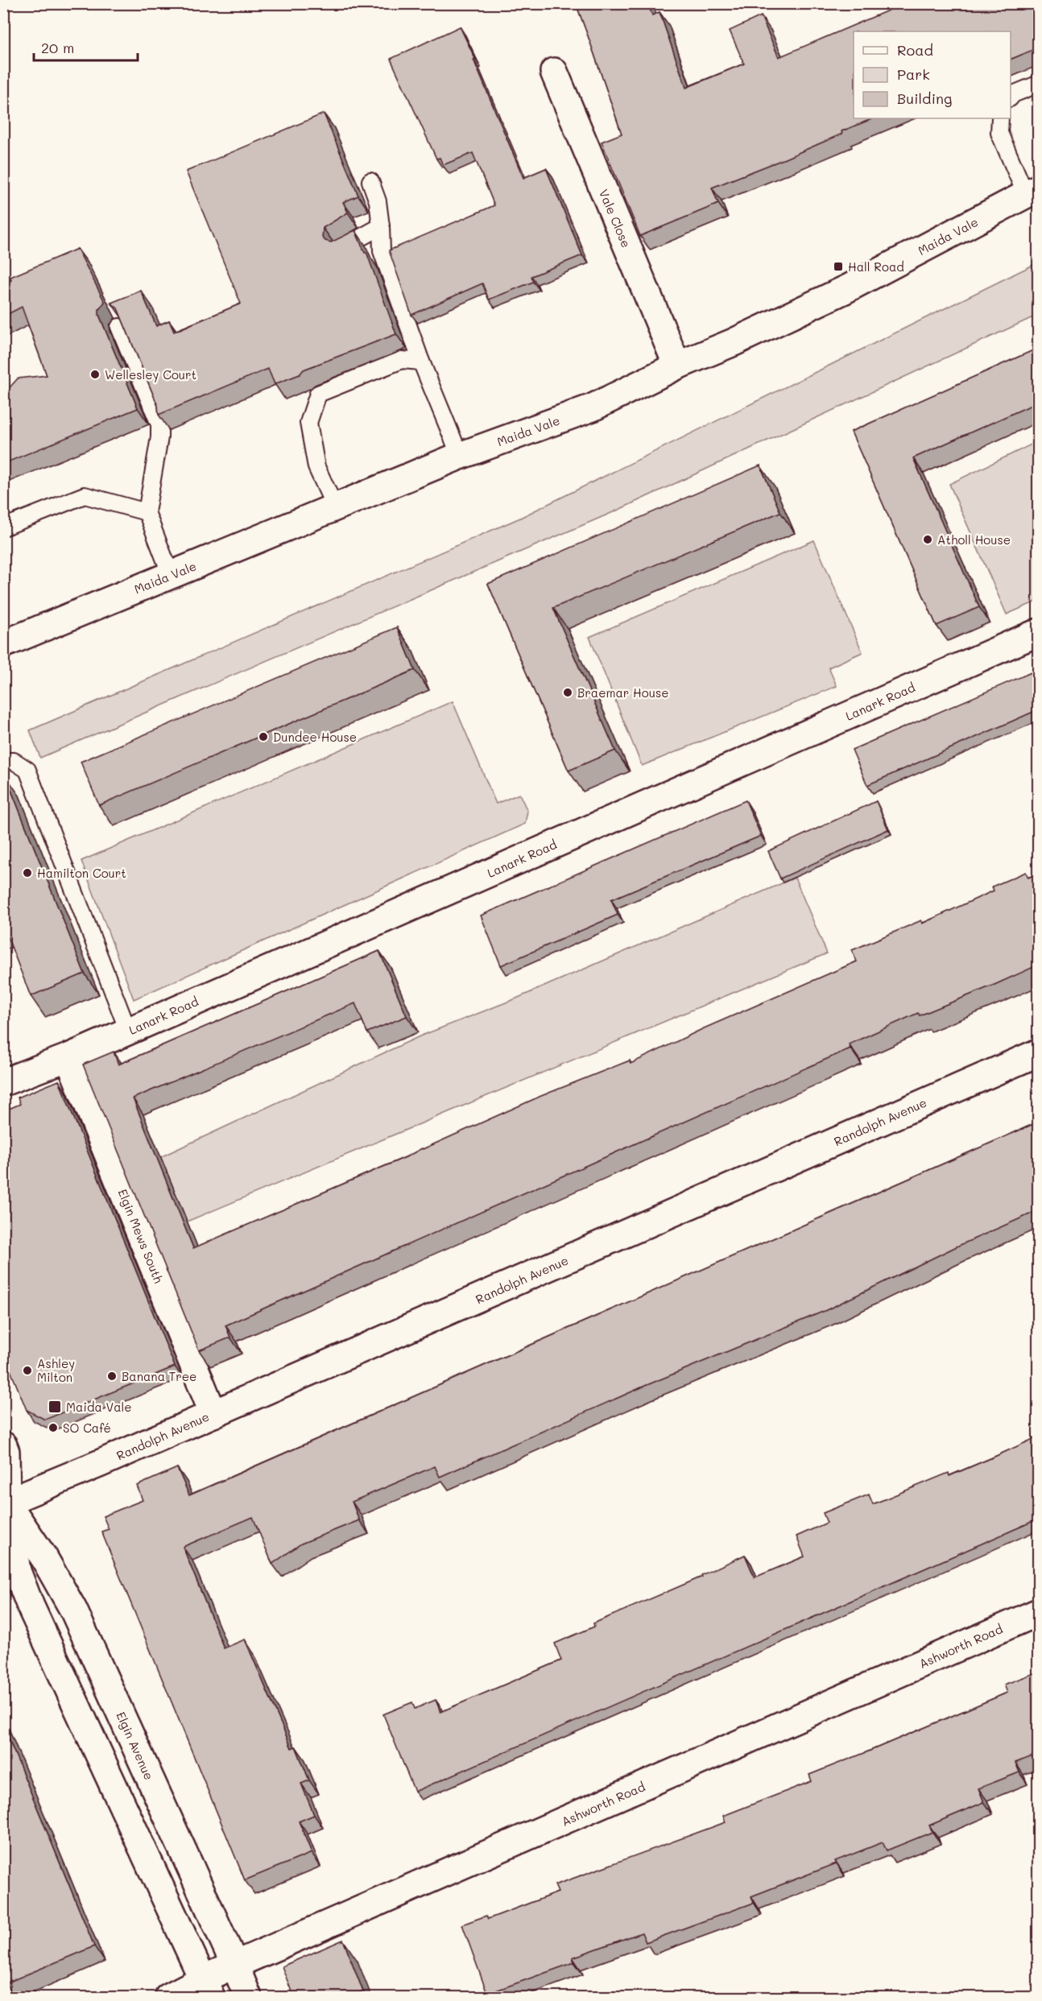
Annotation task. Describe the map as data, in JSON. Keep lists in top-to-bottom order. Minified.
{"streets":{"street":["Vale Close","Maida Vale","Lanark Road","Randolph Avenue","Elgin Mews South","Ashworth Road","Elgin Avenue"]},"crossings":[["Vale Close","Maida Vale"],["Lanark Road","Elgin Mews South"],["Randolph Avenue","Elgin Mews South"],["Randolph Avenue","Elgin Avenue"],["Ashworth Road","Elgin Avenue"]],"places":{"transit":["Hall Road","Maida Vale"],"other":["Wellesley Court","Atholl House","Braemar House","Dundee House","Hamilton Court","Ashley Milton","Banana Tree","SO Café"]},"legend":["Road","Park","Building"],"scale_bar":"20 m"}
